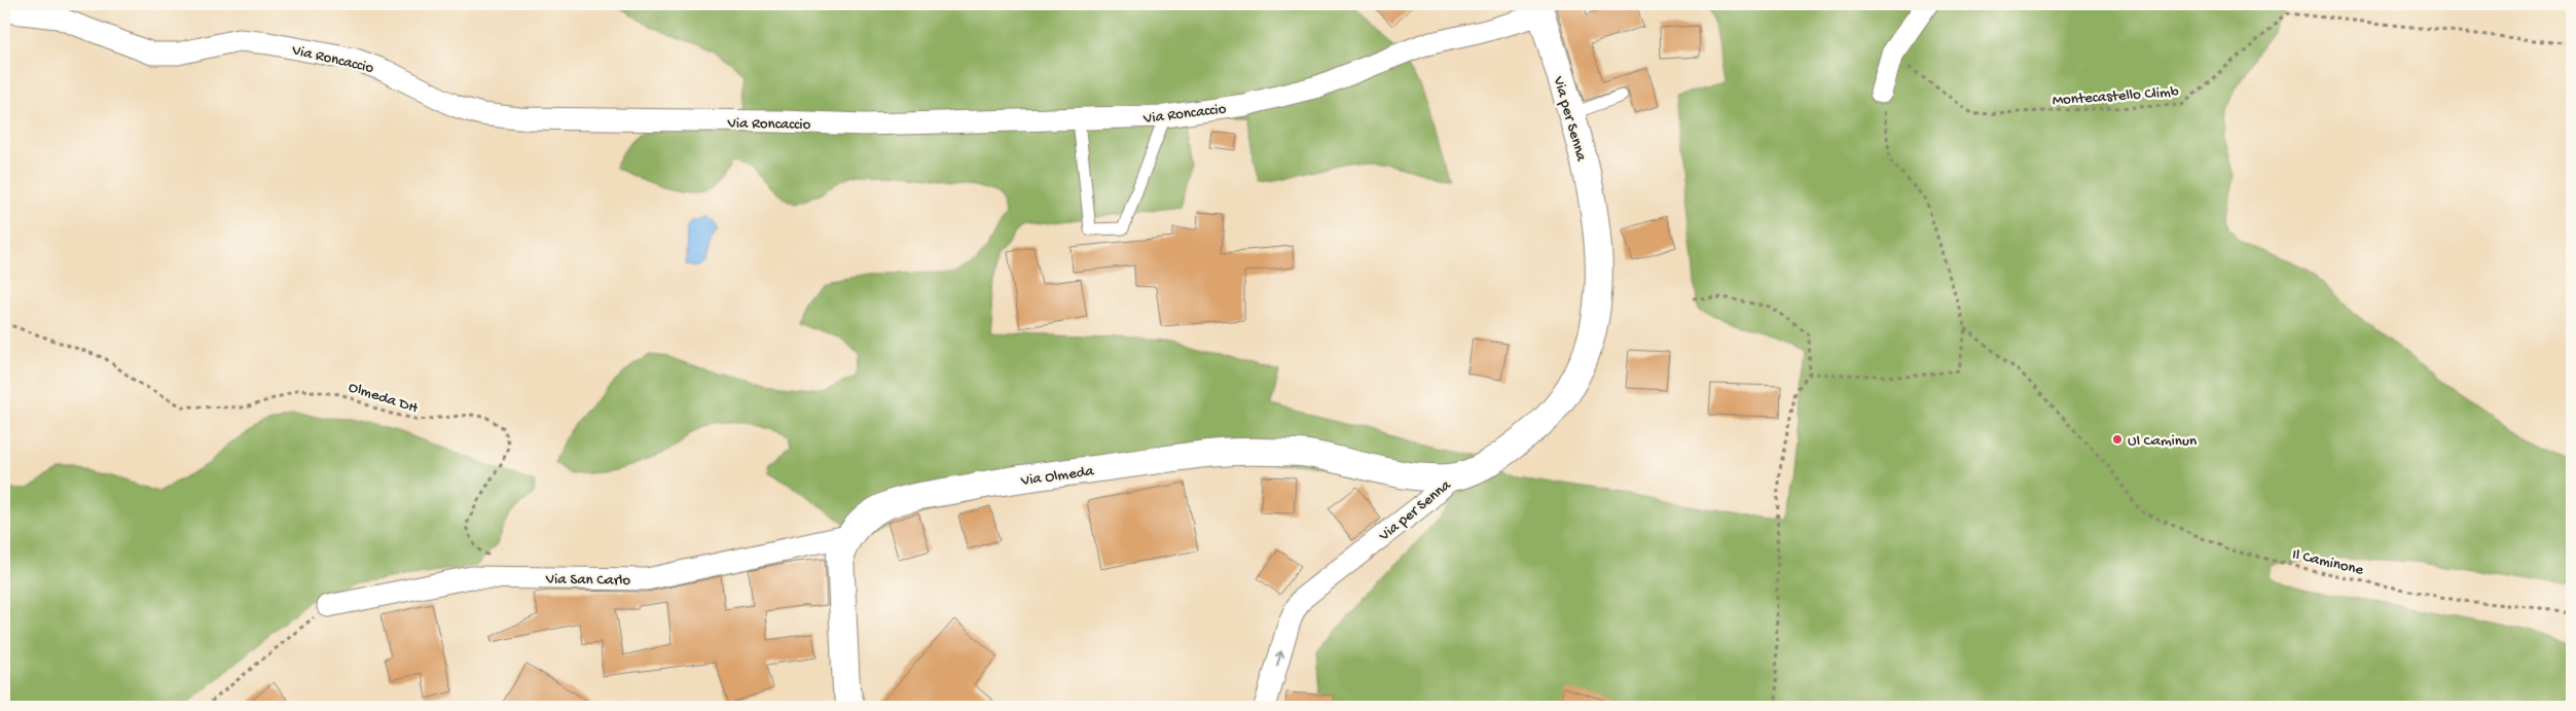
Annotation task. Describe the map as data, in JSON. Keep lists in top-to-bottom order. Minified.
{"streets":{"street":["Via Roncaccio","Via per Senna","Via Olmeda","Via San Carlo"],"path":["Montecastello Climb","Olmeda DH","Il Caminone"]},"crossings":[["Via Roncaccio","Via per Senna"],["Via per Senna","Via Olmeda"],["Via Olmeda","Via San Carlo"]],"places":["Ul Caminun"]}
